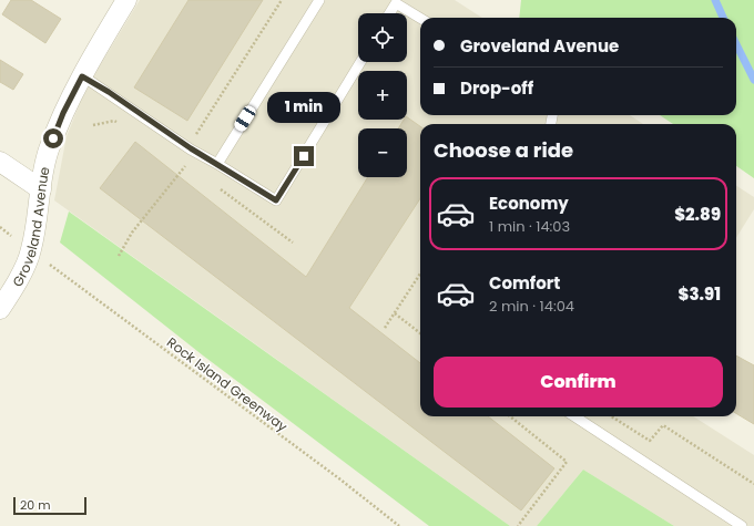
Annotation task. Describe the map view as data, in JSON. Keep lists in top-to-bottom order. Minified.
{"streets":{"street":["Groveland Avenue"],"path":["Rock Island Greenway"]},"scale_bar":"20 m","page":{"map_buttons":["+","−"],"banner":["Groveland Avenue","Drop-off"],"bubble":"1 min","heading":"Choose a ride","list":[{"name":"Economy","note":"1 min · 14:03","value":"$2.89"},{"name":"Comfort","note":"2 min · 14:04","value":"$3.91"}],"buttons":"Confirm","scale":"20 m"}}
